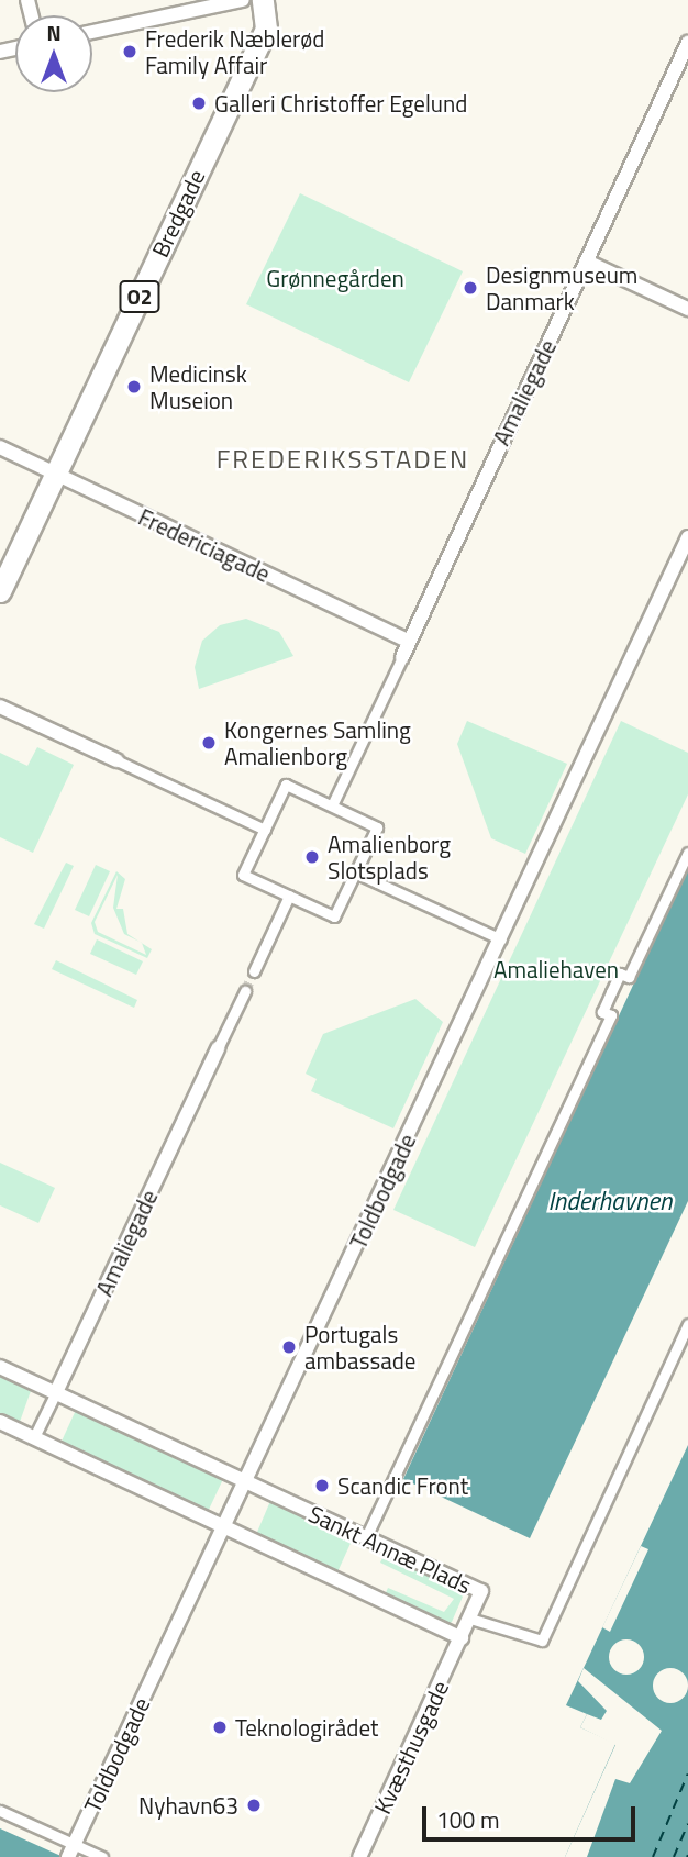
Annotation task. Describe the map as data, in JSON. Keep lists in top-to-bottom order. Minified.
{"streets":{"main road":["Bredgade","O2"],"street":["Amaliegade","Fredericiagade","Toldbodgade","Sankt Annæ Plads","Kvæsthusgade"]},"crossings":[["Bredgade","Fredericiagade"],["Amaliegade","Fredericiagade"],["Amaliegade","Sankt Annæ Plads"],["Toldbodgade","Sankt Annæ Plads"],["Sankt Annæ Plads","Kvæsthusgade"]],"districts":["FREDERIKSSTADEN"],"water":["Inderhavnen"],"parks":["Grønnegården","Amaliehaven"],"places":["Frederik Næblerød Family Affair","Galleri Christoffer Egelund","Designmuseum Danmark","Medicinsk Museion","Kongernes Samling Amalienborg","Amalienborg Slotsplads","Portugals ambassade","Scandic Front","Teknologirådet","Nyhavn63"],"scale_bar":"100 m","north":"top"}
